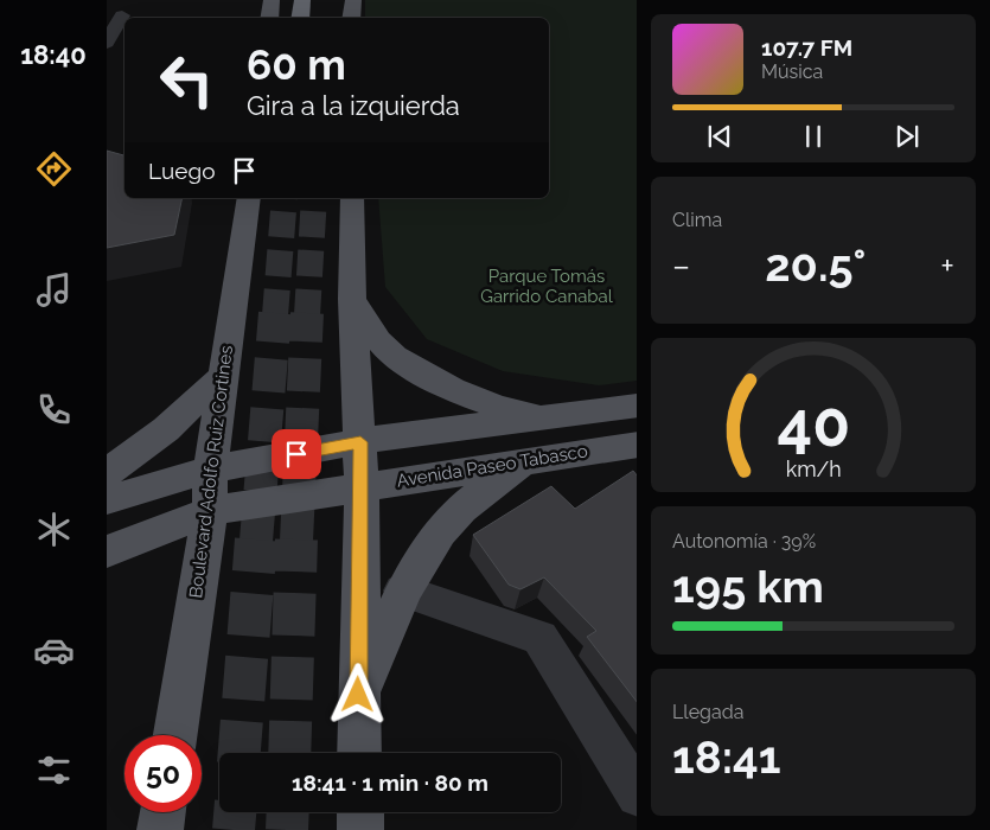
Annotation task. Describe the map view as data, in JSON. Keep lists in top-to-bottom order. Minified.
{"streets":{"main road":["Avenida Paseo Tabasco","Boulevard Adolfo Ruiz Cortines"]},"crossings":[["Avenida Paseo Tabasco","Boulevard Adolfo Ruiz Cortines"]],"parks":["Parque Tomás Garrido Canabal"],"page":{"tabs":"18:40","turn":["60 m","Gira a la izquierda"],"song":["107.7 FM","Música"],"then":"Luego","tile":["Clima",["Autonomía · 39%","195 km"],["Llegada","18:41"]],"heat":["−","20.5°","+"],"limit":"50","trip":"18:41 · 1 min · 80 m","gauge":["40","km/h"]}}
